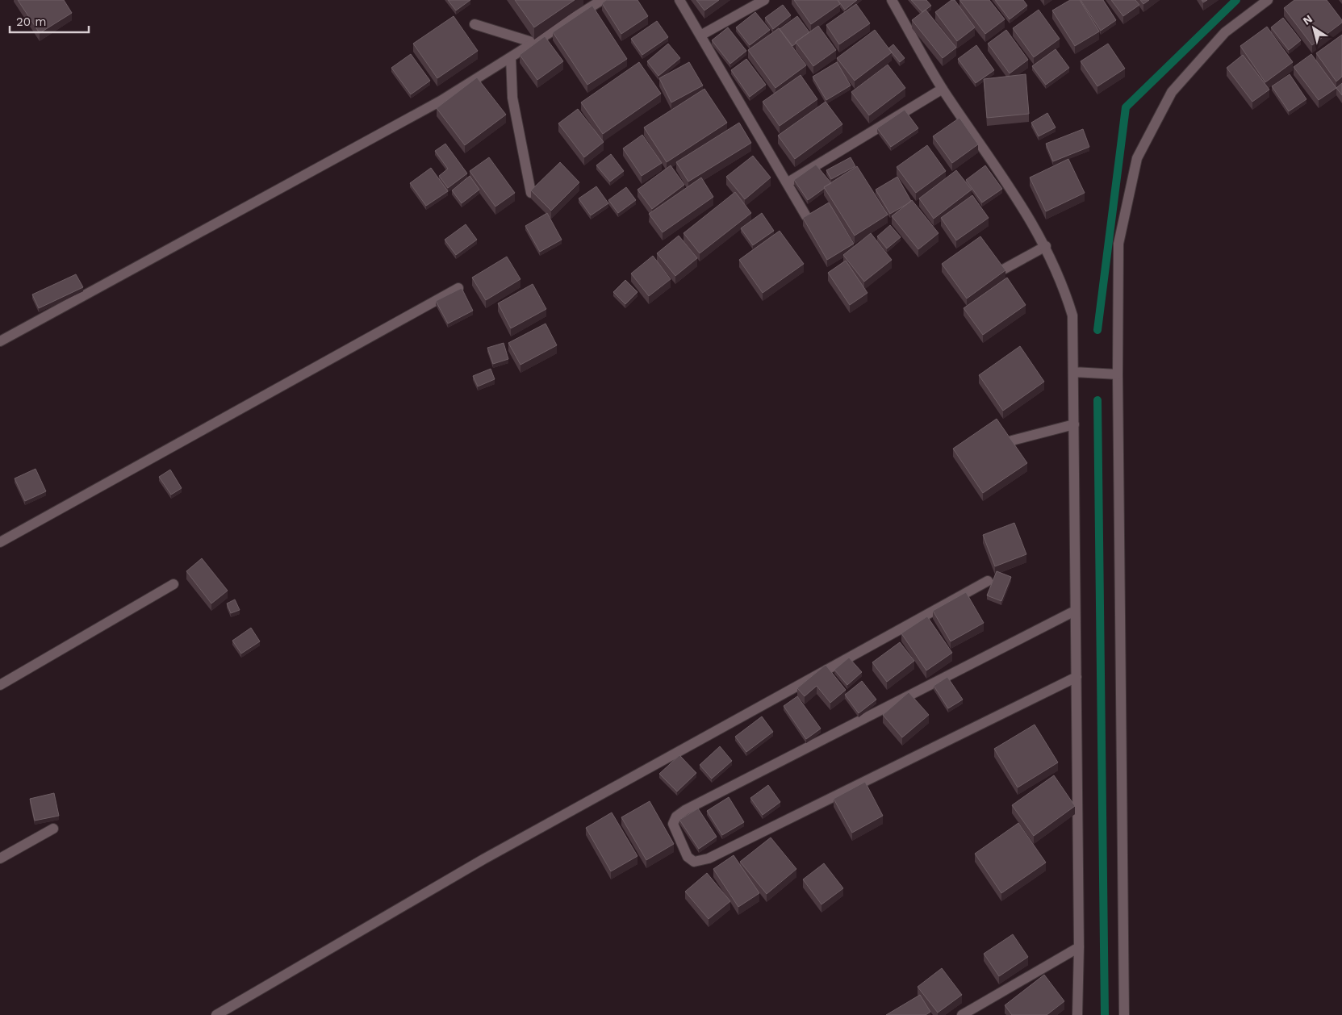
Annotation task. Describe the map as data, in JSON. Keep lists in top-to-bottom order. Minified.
{"scale_bar":"20 m","north":"top left"}
